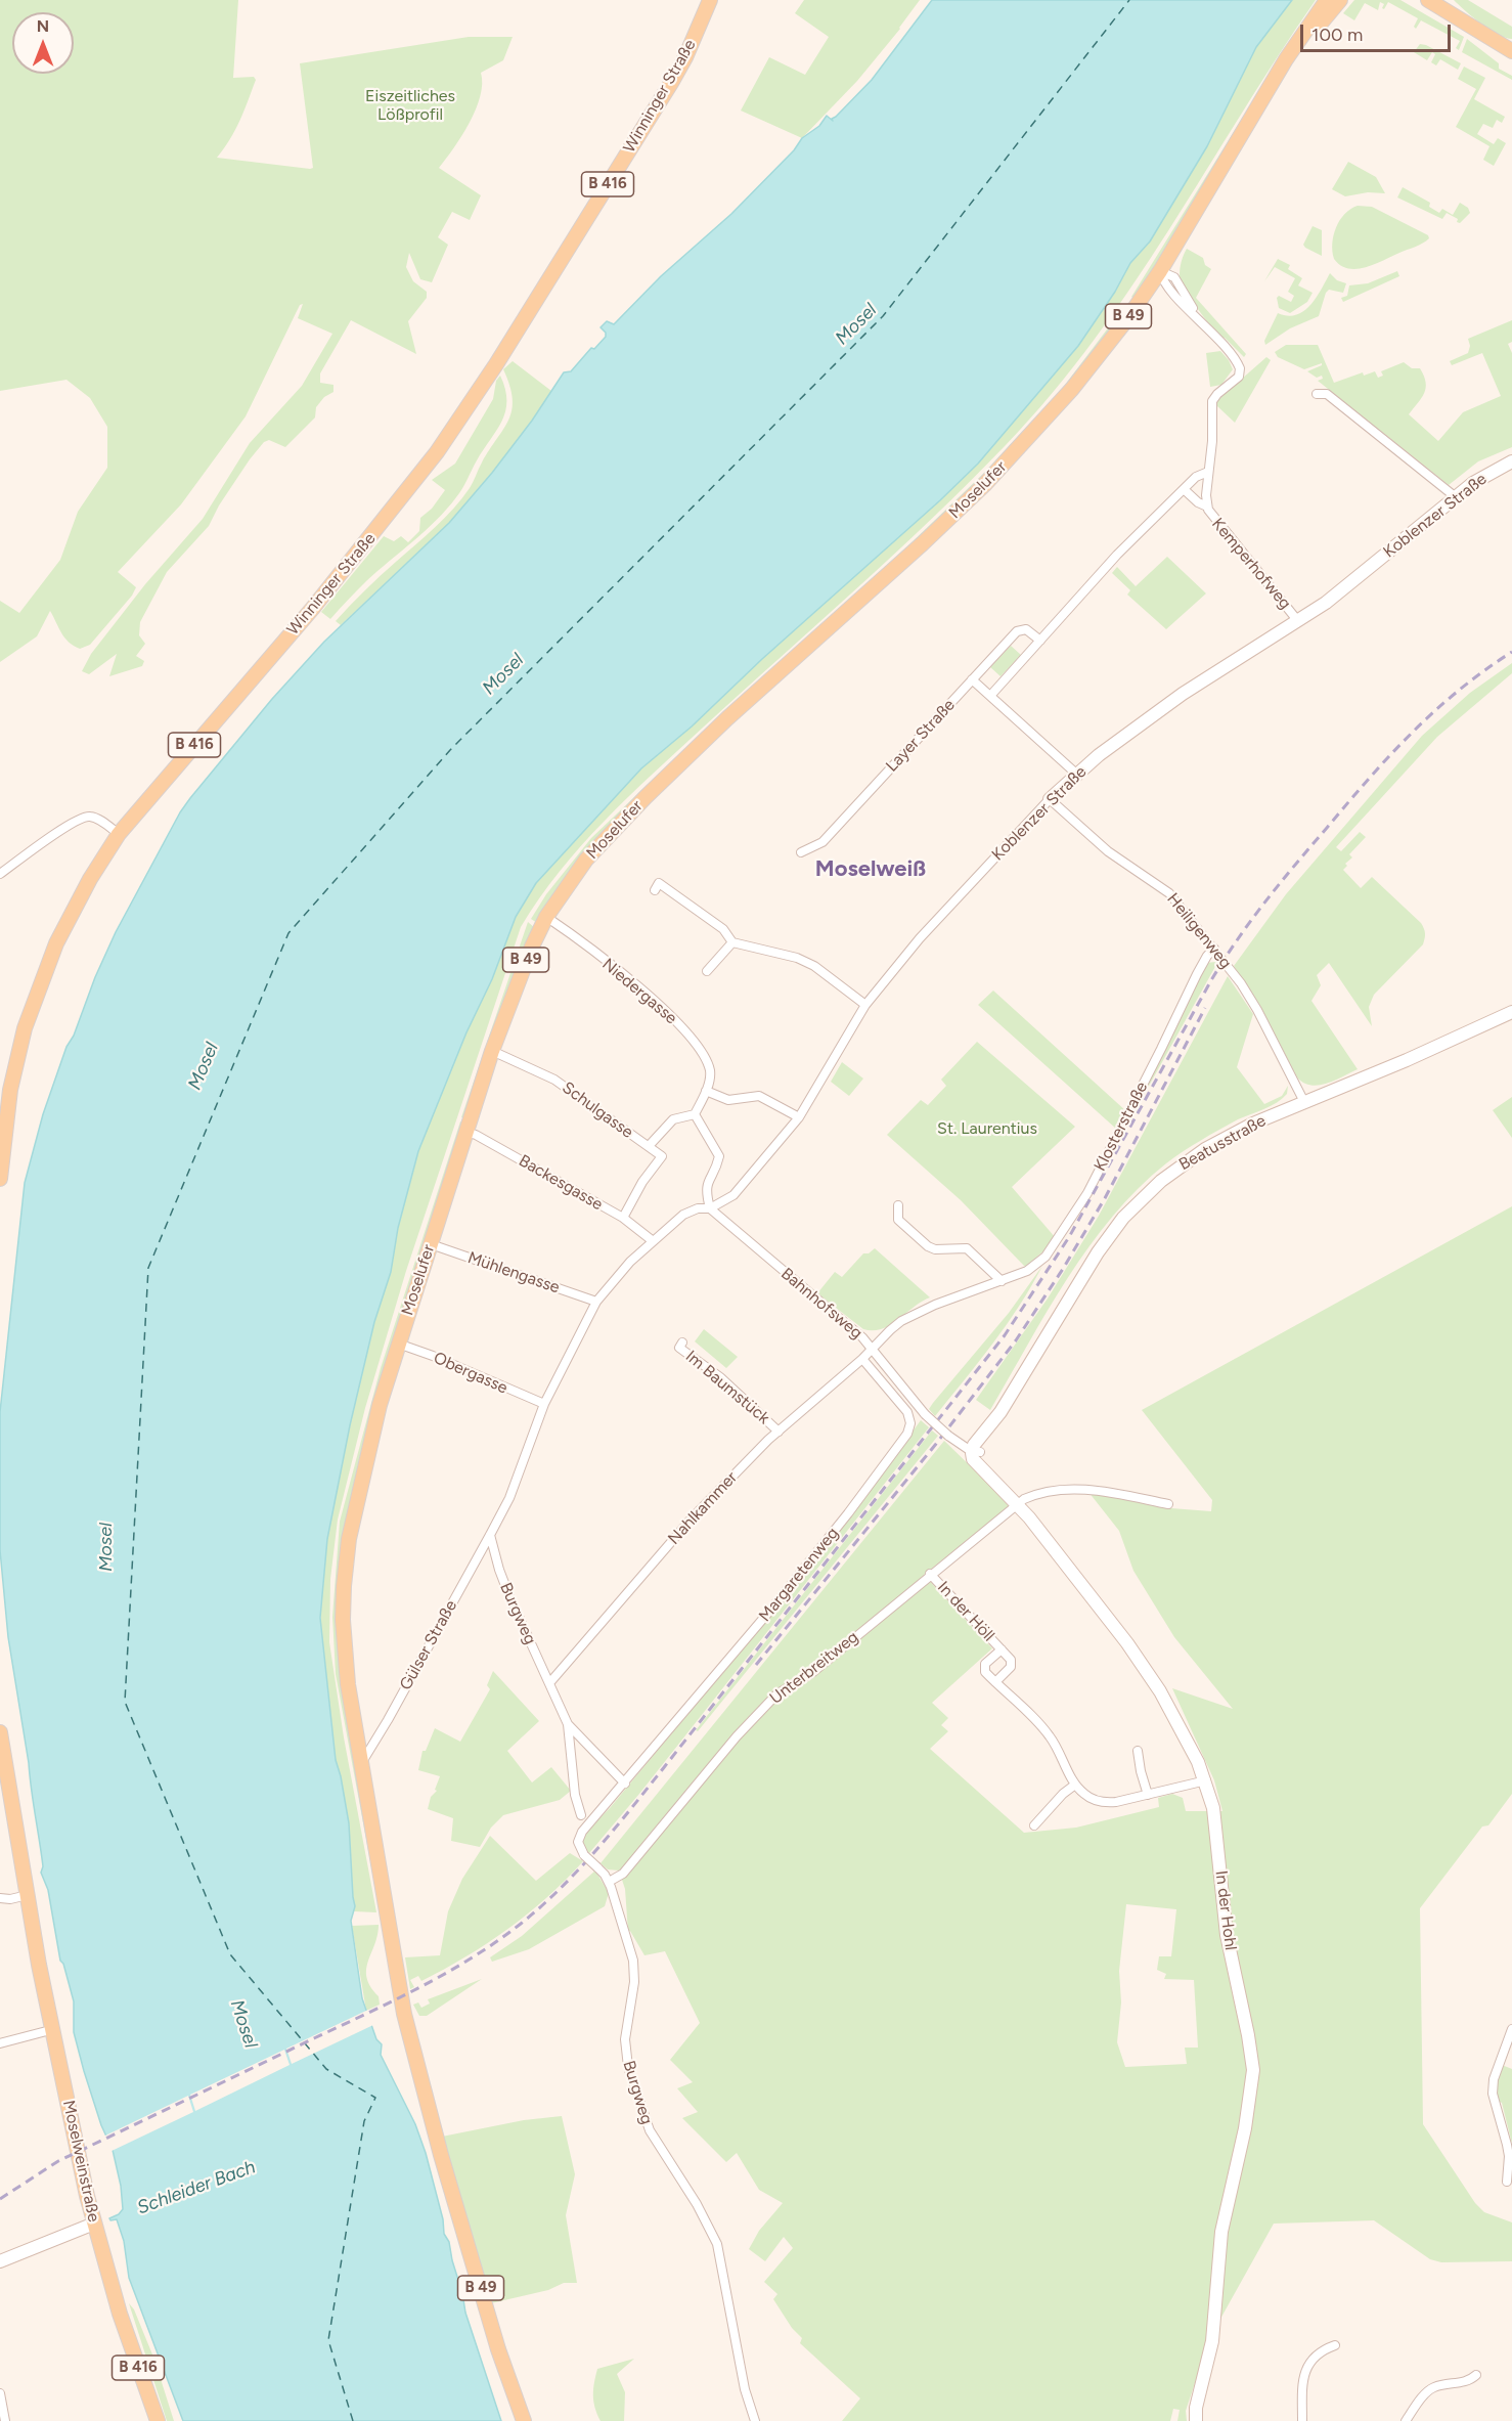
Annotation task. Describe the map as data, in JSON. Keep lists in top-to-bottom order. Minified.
{"streets":{"main road":["Winninger Straße","B 416","B 49","Moselufer","Moselweinstraße"],"street":["Koblenzer Straße","Kemperhofweg","Layer Straße","Heiligenweg","Niedergasse","Schulgasse","Klosterstraße","Beatusstraße","Backesgasse","Mühlengasse","Bahnhofsweg","Obergasse","Im Baumstück","Nahlkammer","Margaretenweg","In der Höll","Burgweg","Gülser Straße","Unterbreitweg","In der Hohl"]},"crossings":[["B 416","Moselweinstraße"],["B 49","Moselufer"],["B 49","Gülser Straße"],["Moselufer","Kemperhofweg"],["Moselufer","Niedergasse"],["Moselufer","Schulgasse"],["Moselufer","Backesgasse"],["Moselufer","Mühlengasse"],["Moselufer","Obergasse"],["Moselufer","Gülser Straße"],["Koblenzer Straße","Kemperhofweg"],["Koblenzer Straße","Heiligenweg"],["Koblenzer Straße","Bahnhofsweg"],["Koblenzer Straße","Gülser Straße"],["Heiligenweg","Klosterstraße"],["Heiligenweg","Beatusstraße"],["Klosterstraße","Bahnhofsweg"],["Klosterstraße","Nahlkammer"],["Beatusstraße","Bahnhofsweg"],["Beatusstraße","In der Hohl"],["Backesgasse","Gülser Straße"],["Mühlengasse","Gülser Straße"],["Bahnhofsweg","Nahlkammer"],["Bahnhofsweg","Gülser Straße"],["Bahnhofsweg","In der Hohl"],["Obergasse","Gülser Straße"],["Im Baumstück","Nahlkammer"],["Nahlkammer","Margaretenweg"],["Nahlkammer","Burgweg"],["Margaretenweg","Burgweg"],["In der Höll","Unterbreitweg"],["Burgweg","Gülser Straße"],["Burgweg","Unterbreitweg"],["Unterbreitweg","In der Hohl"]],"districts":["Moselweiß"],"water":["Mosel","Schleider Bach"],"parks":["Eiszeitliches Lößprofil","St. Laurentius"],"scale_bar":"100 m","north":"top"}
